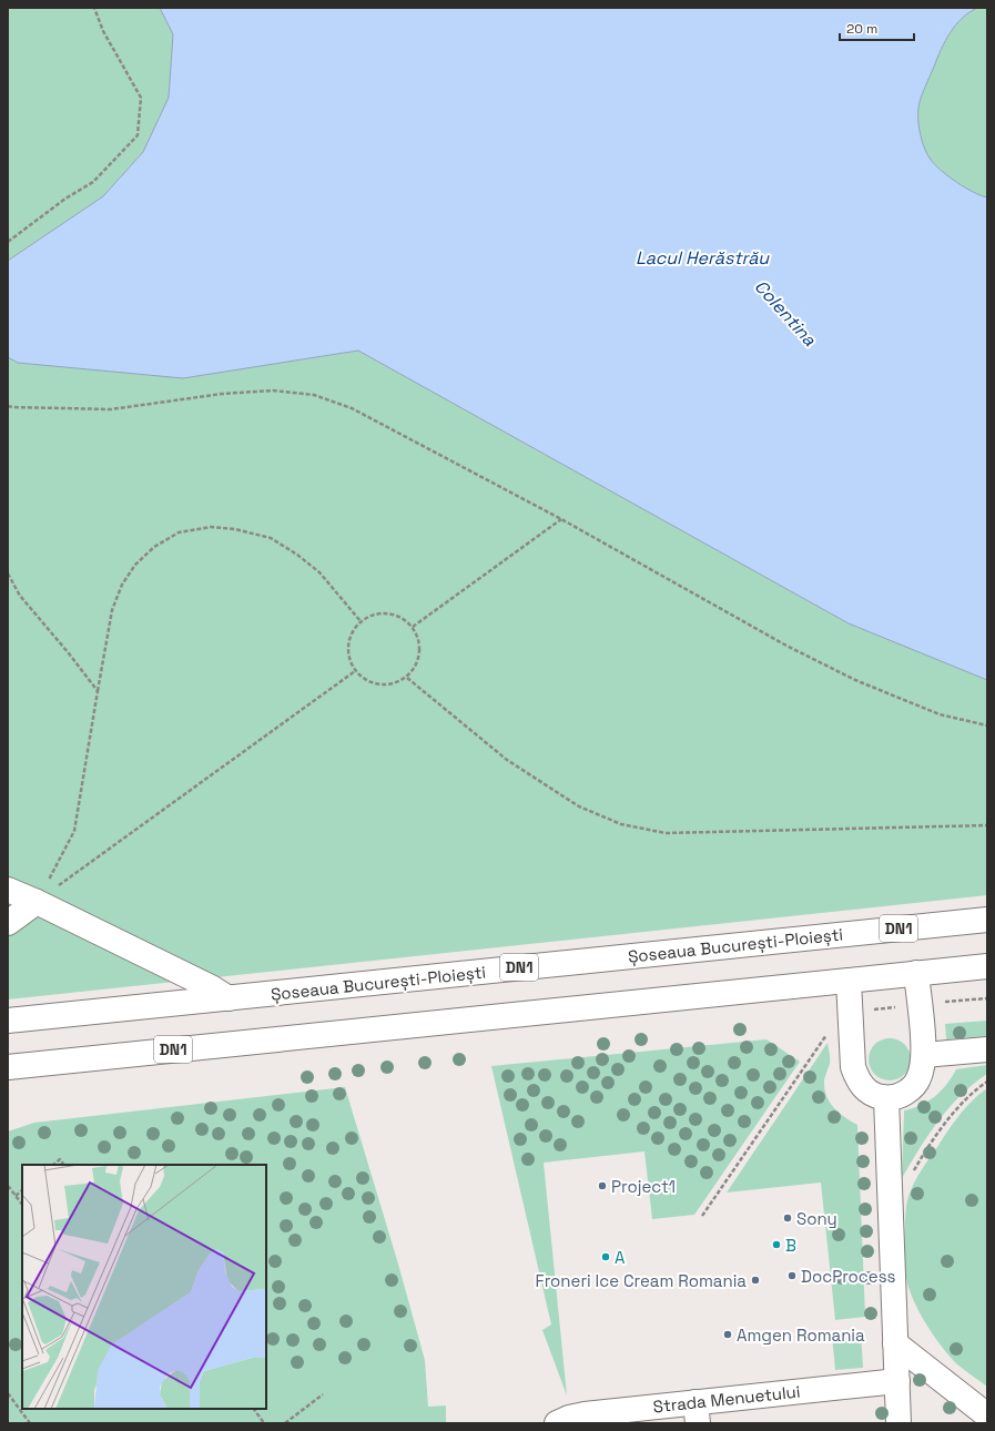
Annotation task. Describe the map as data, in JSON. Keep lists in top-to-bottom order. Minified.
{"streets":{"main road":["DN1","Șoseaua București-Ploiești","Strada Menuetului"]},"water":["Lacul Herăstrău","Colentina"],"places":["Project1","Sony","B","A","DocProcess","Froneri Ice Cream Romania","Amgen Romania"],"scale_bar":"20 m"}
